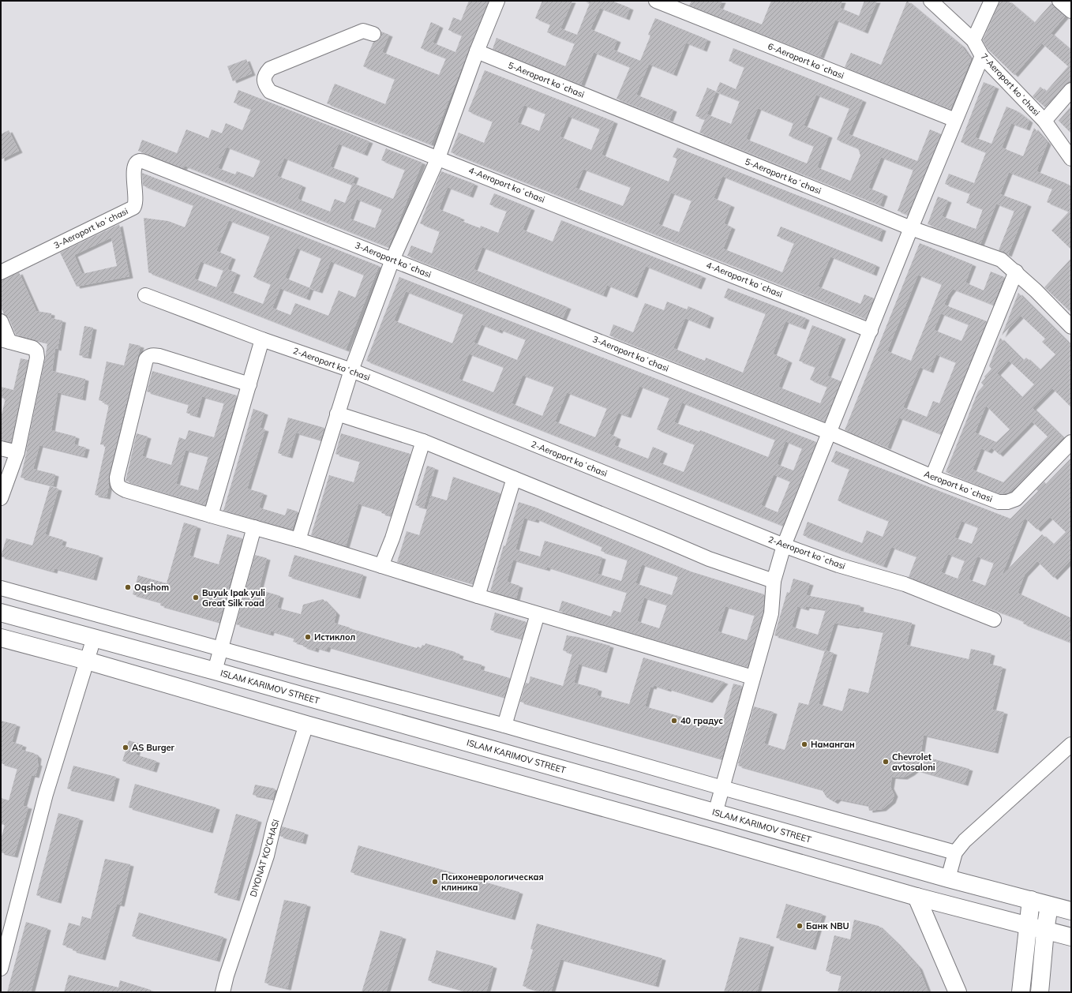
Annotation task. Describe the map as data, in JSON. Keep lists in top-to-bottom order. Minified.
{"streets":{"main road":["ISLAM KARIMOV STREET"],"street":["6-Aeroport koʻchasi","5-Aeroport koʻchasi","7-Aeroport koʻchasi","4-Aeroport koʻchasi","3-Aeroport koʻchasi","2-Aeroport koʻchasi","Aeroport koʻchasi","DIYONAT KO'CHASI"]},"crossings":[["3-Aeroport koʻchasi","Aeroport koʻchasi"]],"places":["Oqshom","Buyuk Ipak yuli Great Silk road","Истиклол","40 градус","Наманган","AS Burger","Chevrolet avtosaloni","Психоневрологическая клиника","Банк NBU"]}
